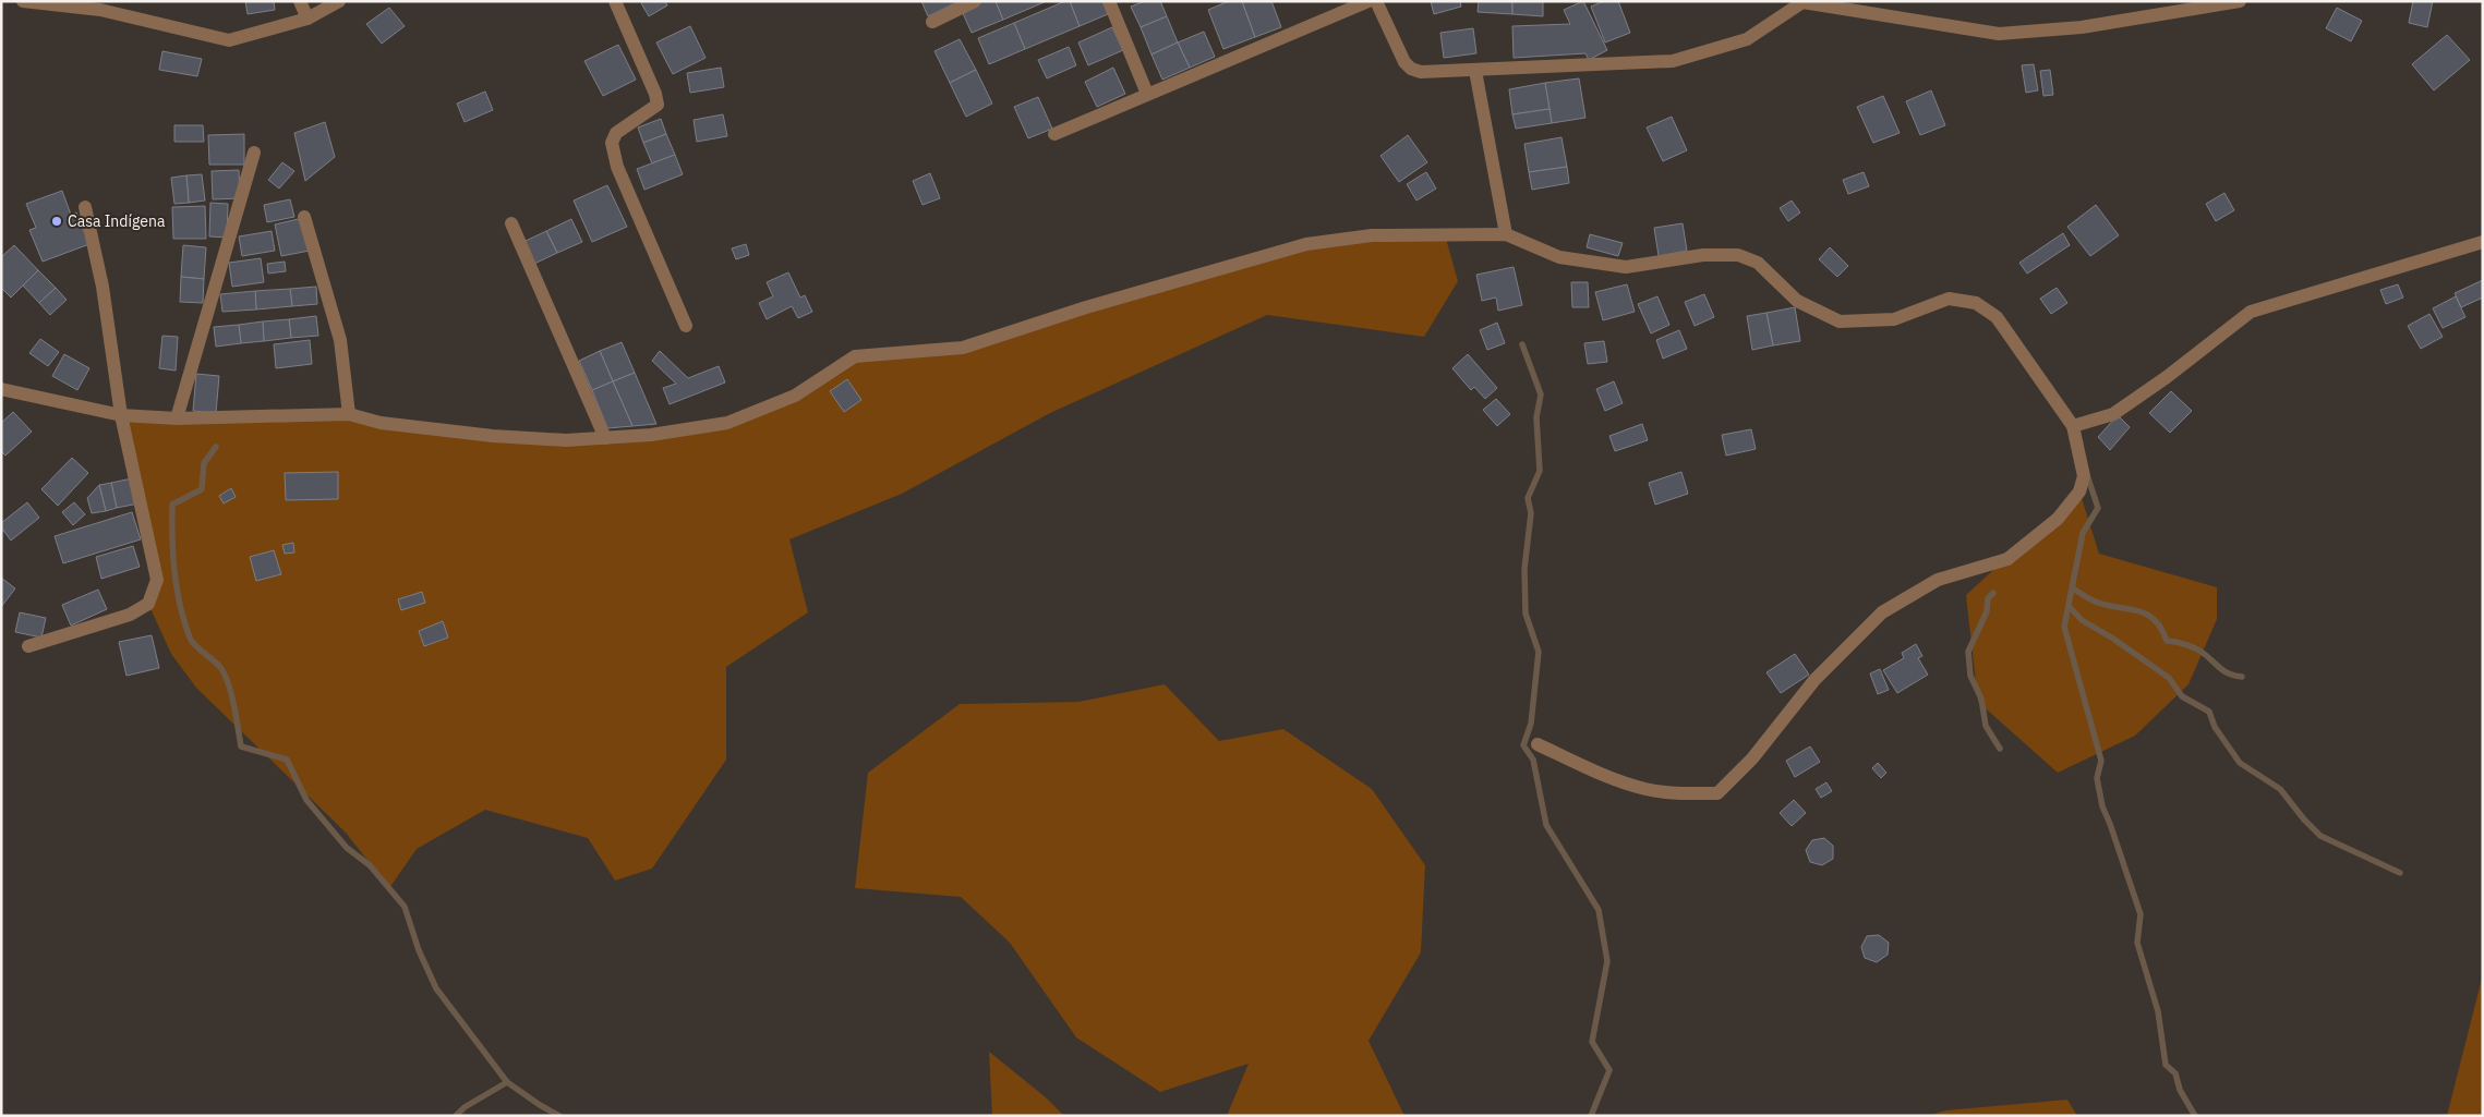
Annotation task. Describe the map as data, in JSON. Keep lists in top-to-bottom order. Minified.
{"places":["Casa Indígena"]}
